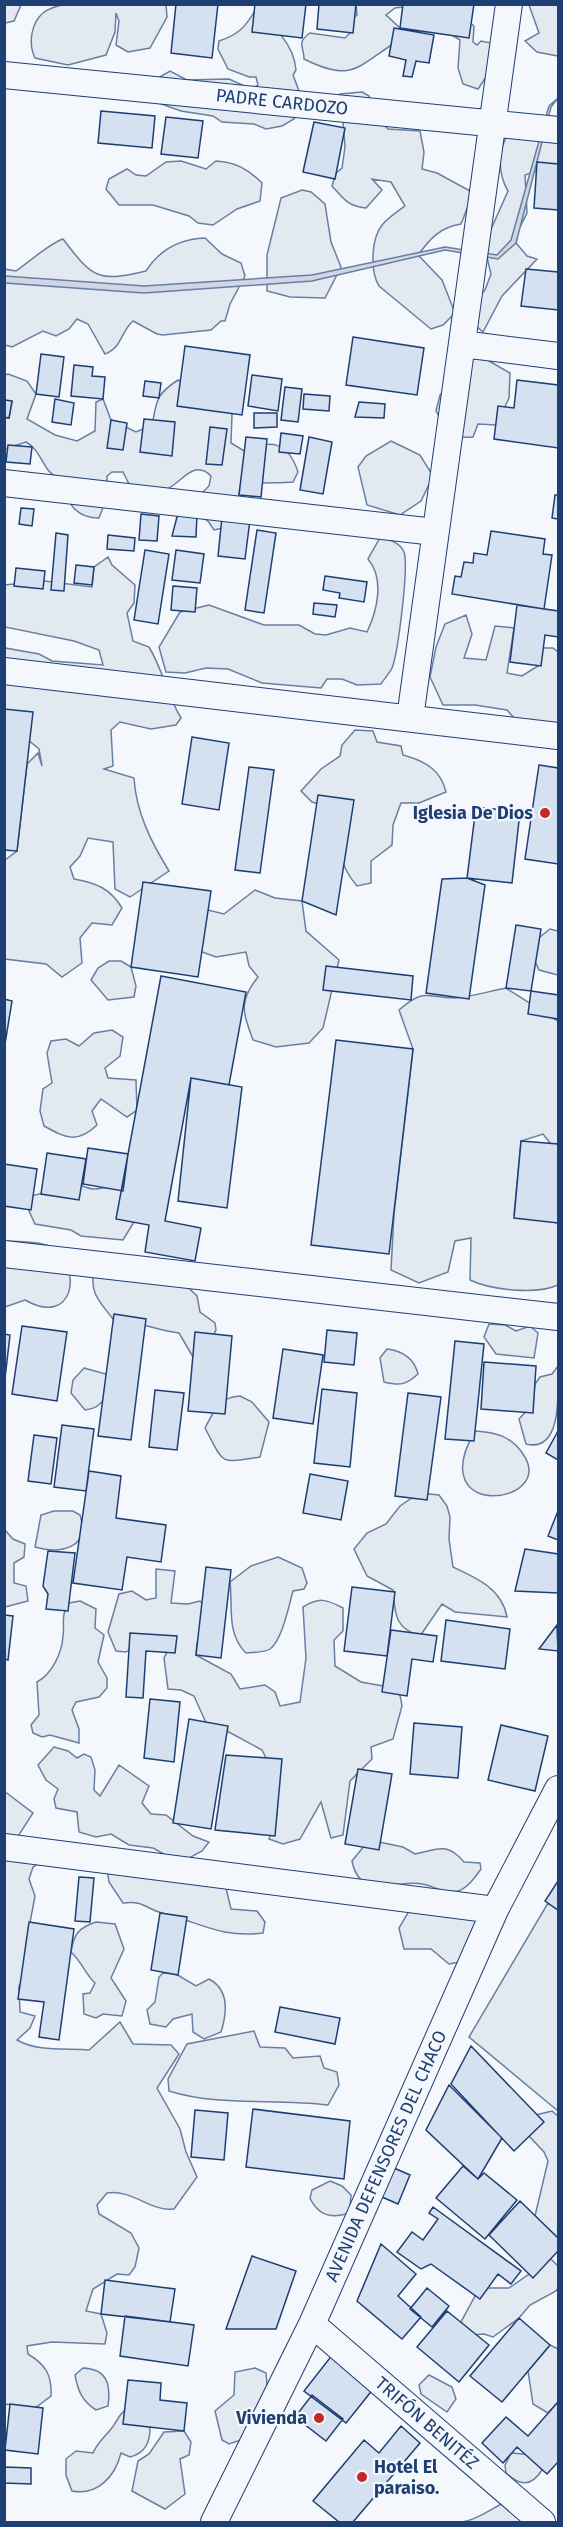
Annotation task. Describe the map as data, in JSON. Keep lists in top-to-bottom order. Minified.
{"streets":{"street":["PADRE CARDOZO","AVENIDA DEFENSORES DEL CHACO","TRIFÓN BENITÉZ"]},"crossings":[["AVENIDA DEFENSORES DEL CHACO","TRIFÓN BENITÉZ"]],"places":["Iglesia De Dios","Vivienda","Hotel El paraiso."]}
